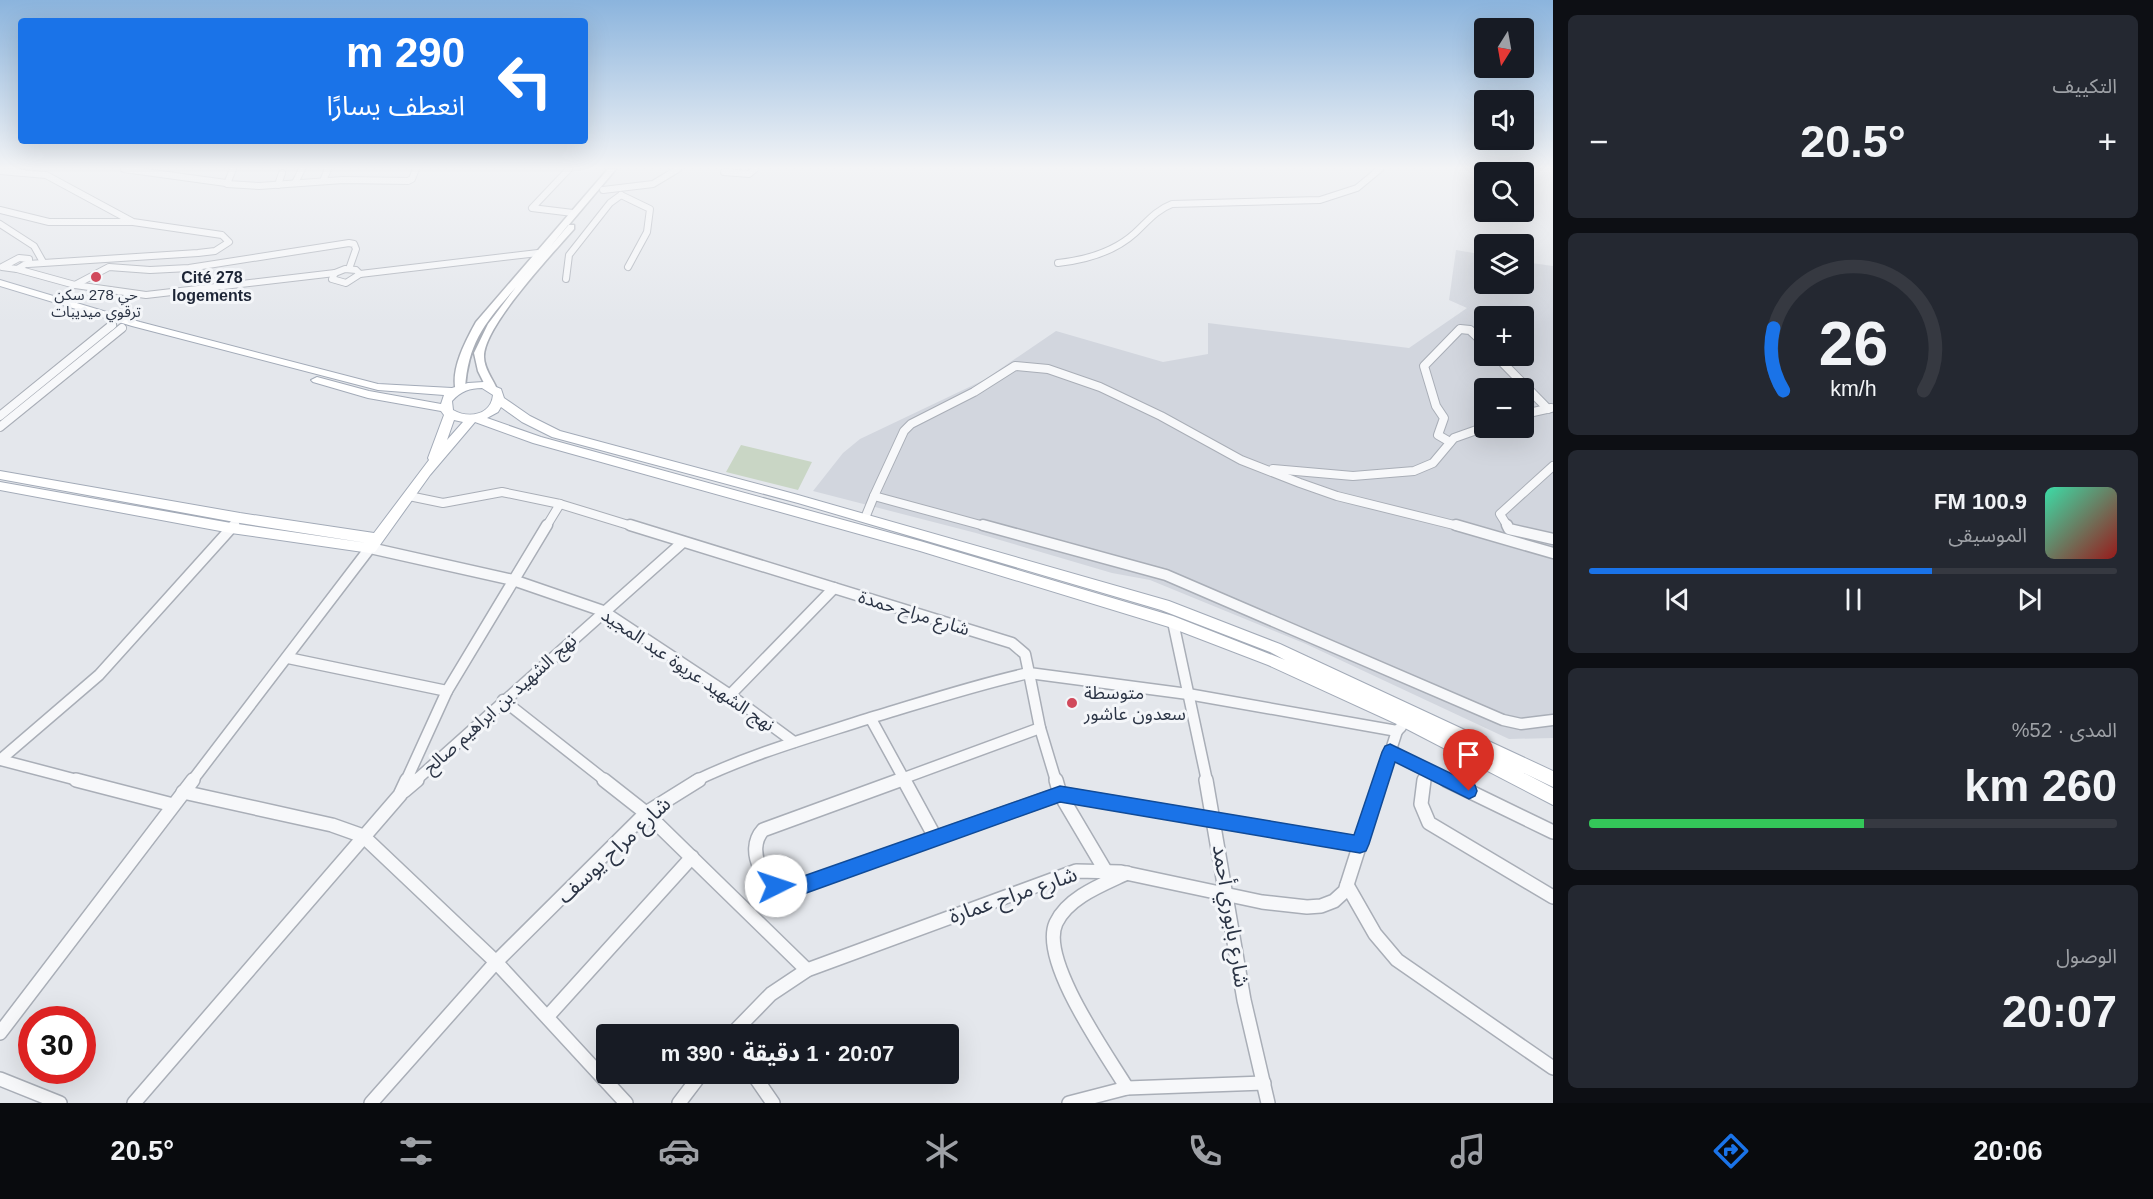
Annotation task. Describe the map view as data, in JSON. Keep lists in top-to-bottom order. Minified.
{"streets":{"street":["شارع مراح حمدة","نهج الشهيد عريوة عبد المجيد","نهج الشهيد بن ابراهيم صالح","شارع مراح يوسف","شارع مراح عمارة","شارع بابوري أحمد"]},"crossings":[["شارع مراح حمدة","نهج الشهيد بن ابراهيم صالح"],["شارع مراح حمدة","شارع مراح يوسف"],["شارع مراح حمدة","شارع مراح عمارة"],["نهج الشهيد عريوة عبد المجيد","نهج الشهيد بن ابراهيم صالح"],["نهج الشهيد عريوة عبد المجيد","شارع مراح يوسف"],["شارع مراح عمارة","شارع بابوري أحمد"]],"districts":["Cité 278 logements"],"places":["حي 278 سكن ترقوي ميديبات","متوسطة سعدون عاشور"],"north":"bottom","page":{"tile":["التكييف",["المدى · 52%","260 km"],["الوصول","20:07"]],"map_buttons":["+","−"],"turn":["290 m","انعطف يسارًا"],"heat":["−","20.5°","+"],"song":["100.9 FM","الموسيقى"],"limit":"30","trip":"20:07 · 1 دقيقة · 390 m","tabs":["20:06","20.5°"],"gauge":["26","km/h"]}}
